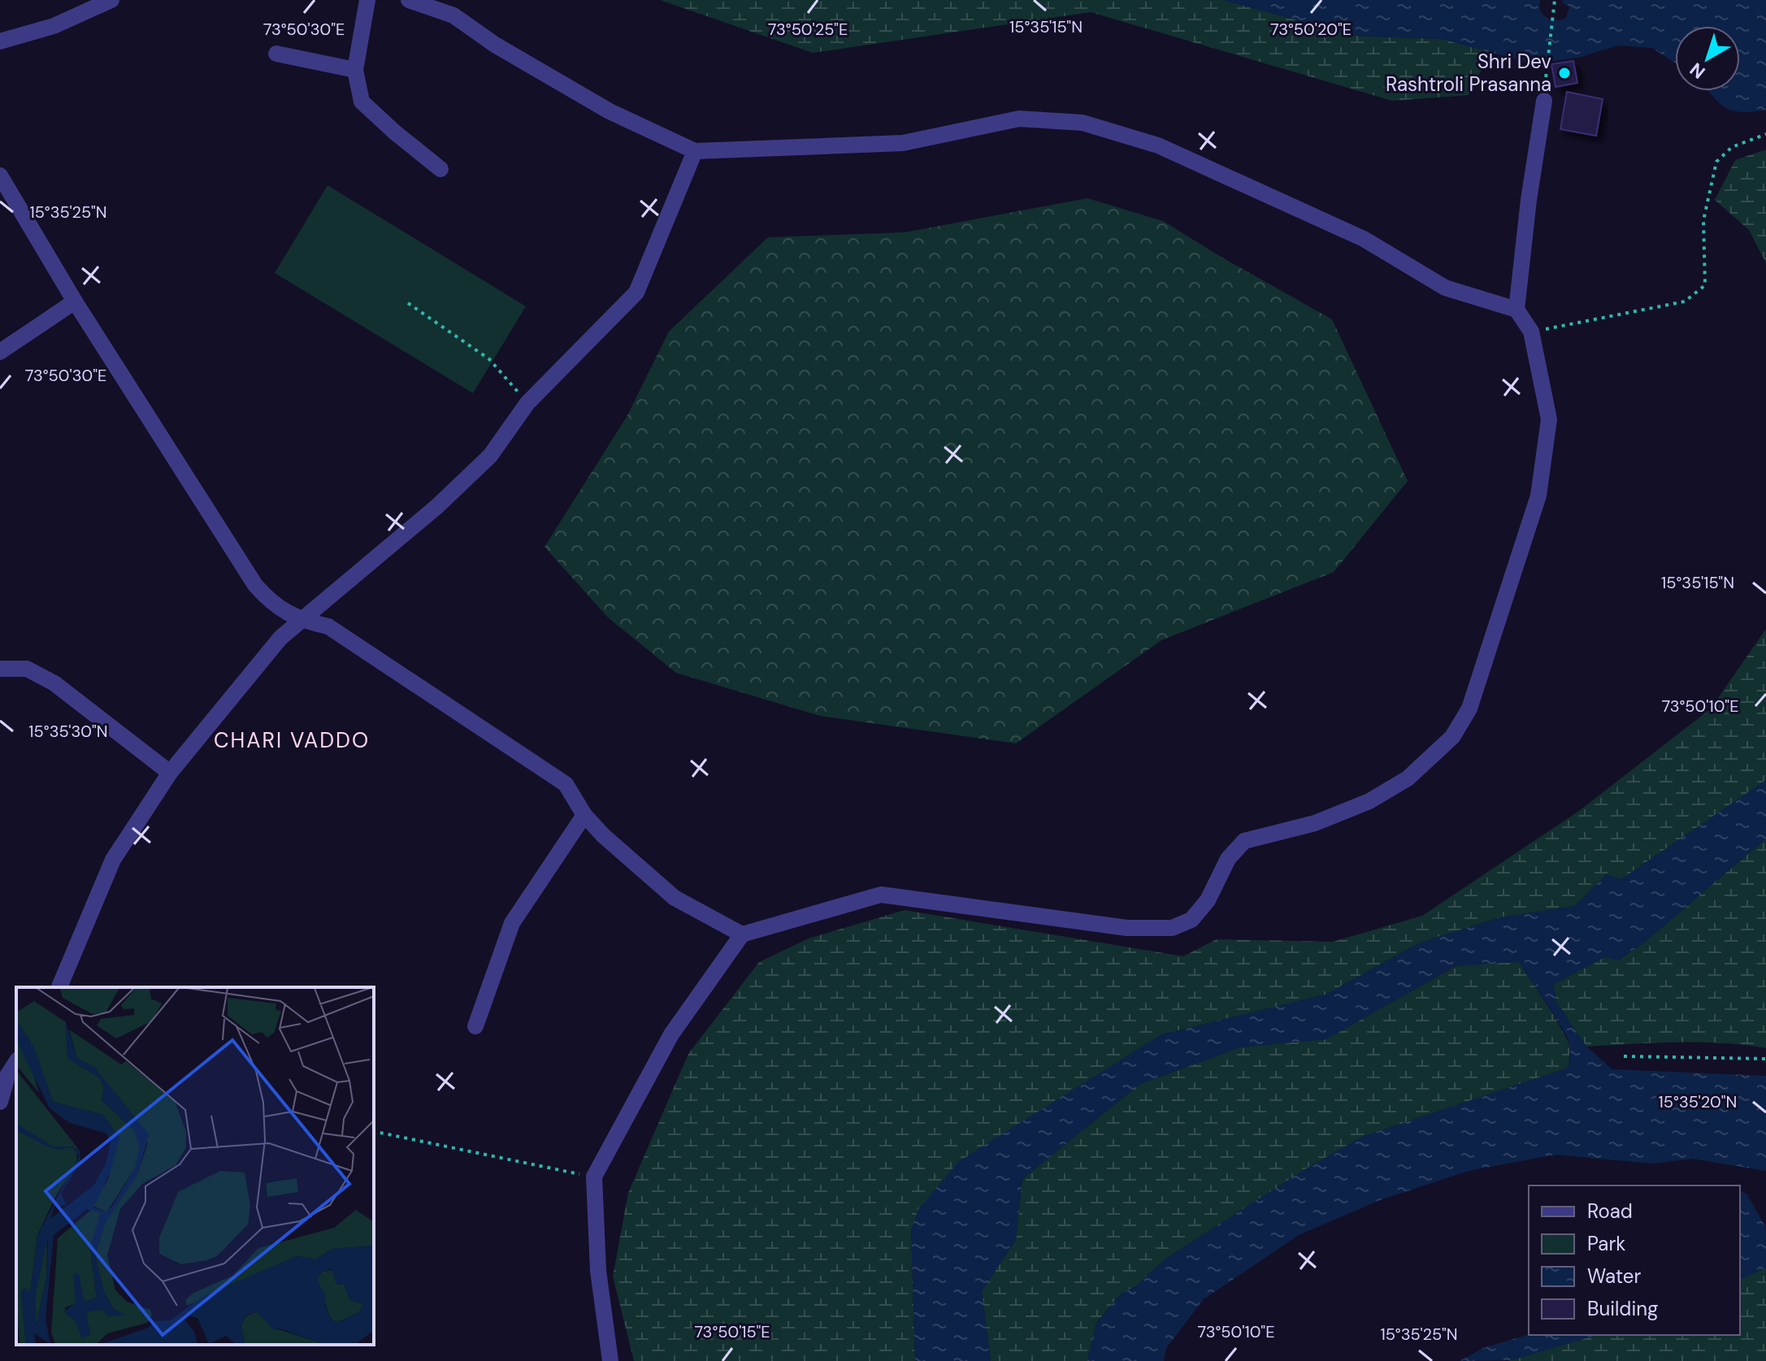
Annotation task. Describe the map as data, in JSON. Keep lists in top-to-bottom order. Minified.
{"districts":["CHARI VADDO"],"places":["Shri Dev Rashtroli Prasanna"],"legend":["Road","Park","Water","Building"],"north":"bottom left","coordinates":["15°35'15\"N","73°50'30\"E","73°50'25\"E","73°50'20\"E","15°35'25\"N","73°50'10\"E","15°35'30\"N","15°35'20\"N","73°50'15\"E"]}
